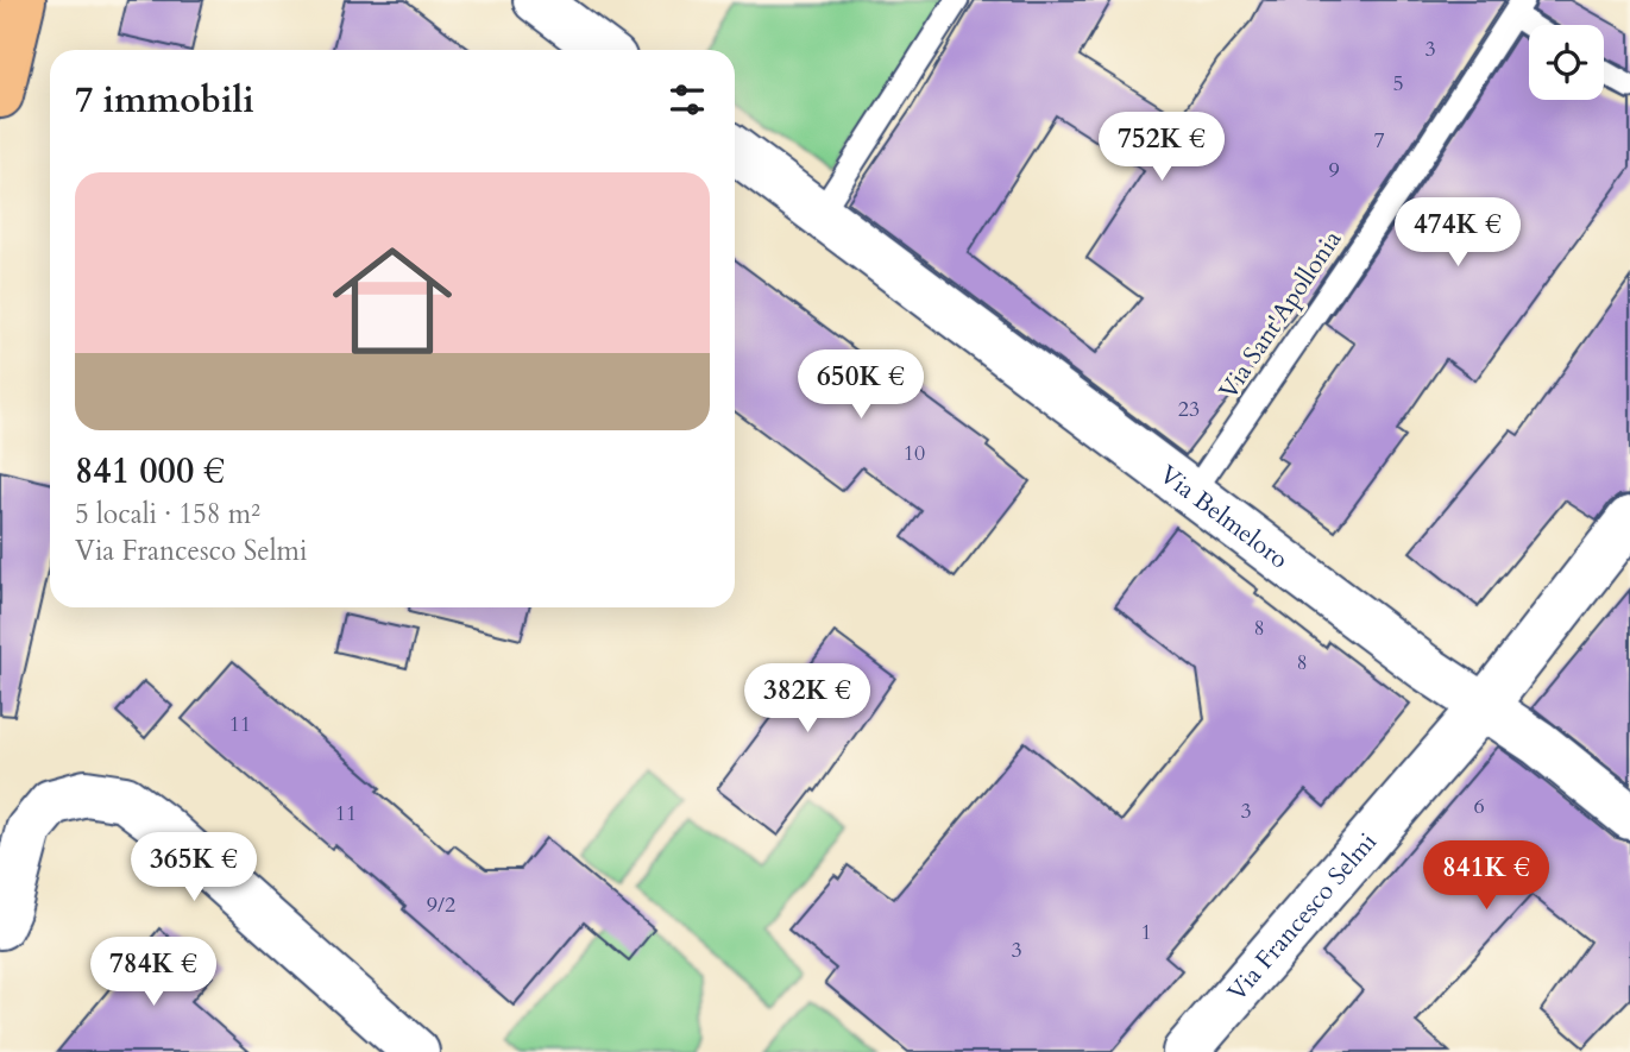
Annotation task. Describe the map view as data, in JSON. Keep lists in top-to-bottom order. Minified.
{"streets":{"street":["Via Belmeloro","Via Francesco Selmi"],"lane":["Via Sant'Apollonia"]},"crossings":[["Via Sant'Apollonia","Via Belmeloro"],["Via Belmeloro","Via Francesco Selmi"]],"house_numbers":["3","5","7","9","23","10","8","8","11","6","3","11","9/2","1","3"],"page":{"heading":"7 immobili","price":["752K €","474K €","650K €","382K €","365K €","841K €","784K €"],"list":[{"name":"841 000 €","note":"5 locali · 158 m² · Via Francesco Selmi"}]}}
